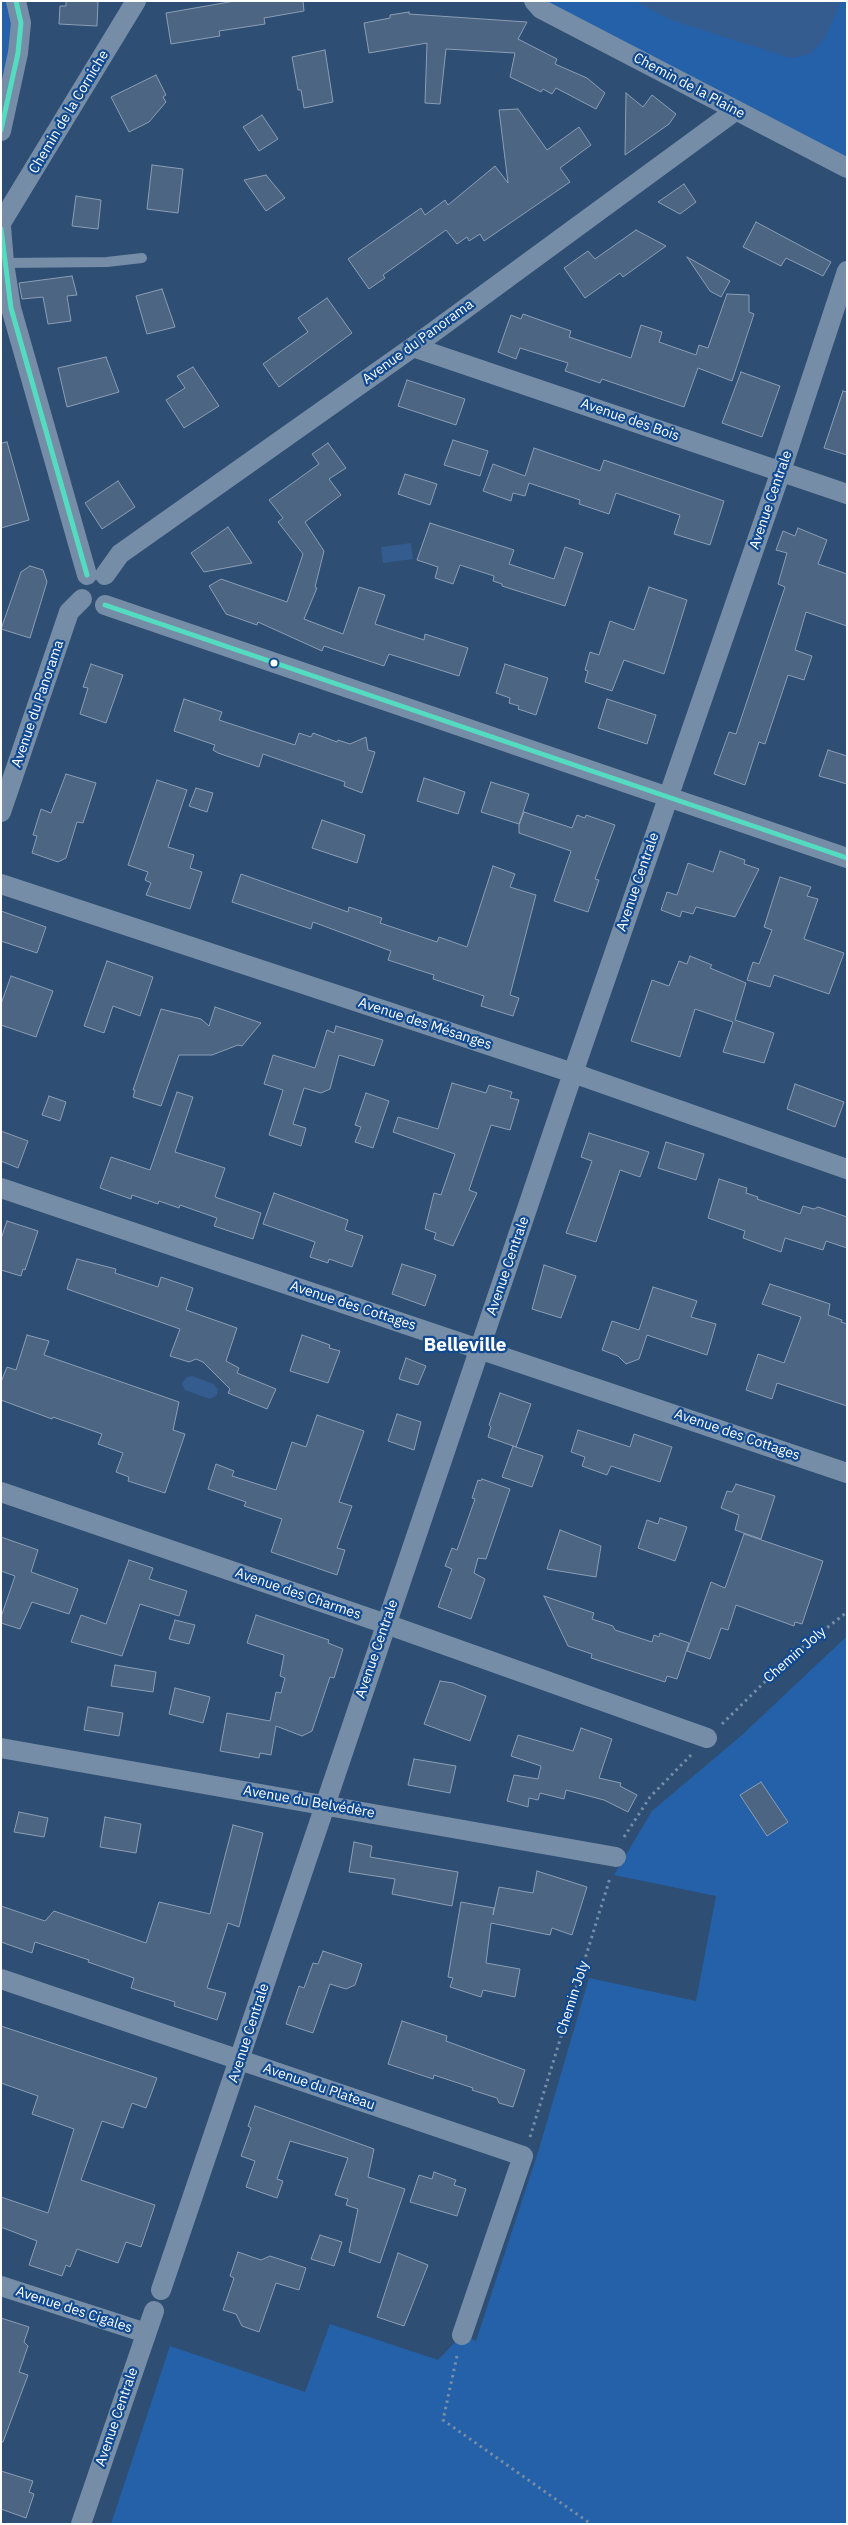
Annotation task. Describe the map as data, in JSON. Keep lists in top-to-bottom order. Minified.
{"streets":{"street":["Chemin de la Plaine","Chemin de la Corniche","Avenue du Panorama","Avenue des Bois","Avenue Centrale","Avenue des Mésanges","Avenue des Cottages","Avenue des Charmes","Avenue du Belvédère","Avenue du Plateau","Avenue des Cigales"],"path":["Chemin Joly"]},"crossings":[["Chemin de la Plaine","Avenue du Panorama"],["Avenue du Panorama","Avenue des Bois"],["Avenue des Bois","Avenue Centrale"],["Avenue Centrale","Avenue des Mésanges"],["Avenue Centrale","Avenue des Cottages"],["Avenue Centrale","Avenue des Charmes"],["Avenue Centrale","Avenue du Belvédère"],["Avenue Centrale","Avenue du Plateau"],["Avenue Centrale","Avenue des Cigales"],["Avenue des Charmes","Chemin Joly"],["Chemin Joly","Avenue du Belvédère"],["Chemin Joly","Avenue du Plateau"]],"districts":["Belleville"]}
